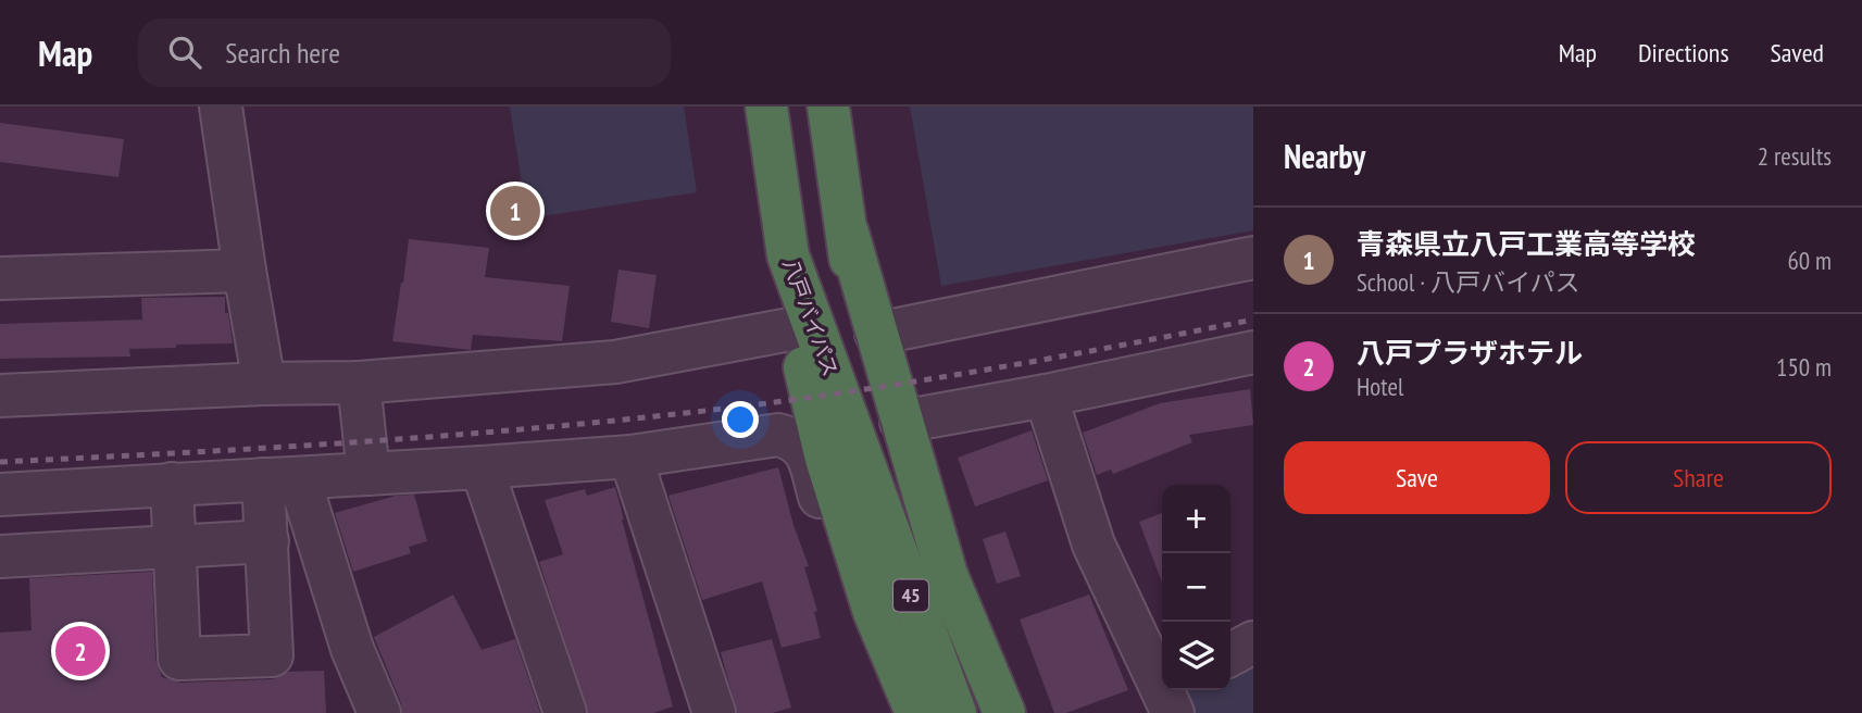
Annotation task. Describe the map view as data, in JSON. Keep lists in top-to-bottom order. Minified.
{"streets":{"highway":["八戸バイパス","45"]},"page":{"header":"Map","search":"Search here","nav":["Map","Directions","Saved"],"heading":["Nearby","2 results"],"pins":["1","2"],"list":[{"mark":"1","name":"青森県立八戸工業高等学校","note":"School · 八戸バイパス","value":"60 m"},{"mark":"2","name":"八戸プラザホテル","note":"Hotel","value":"150 m"}],"buttons":["Save","Share"],"map_buttons":["+","−"]}}
